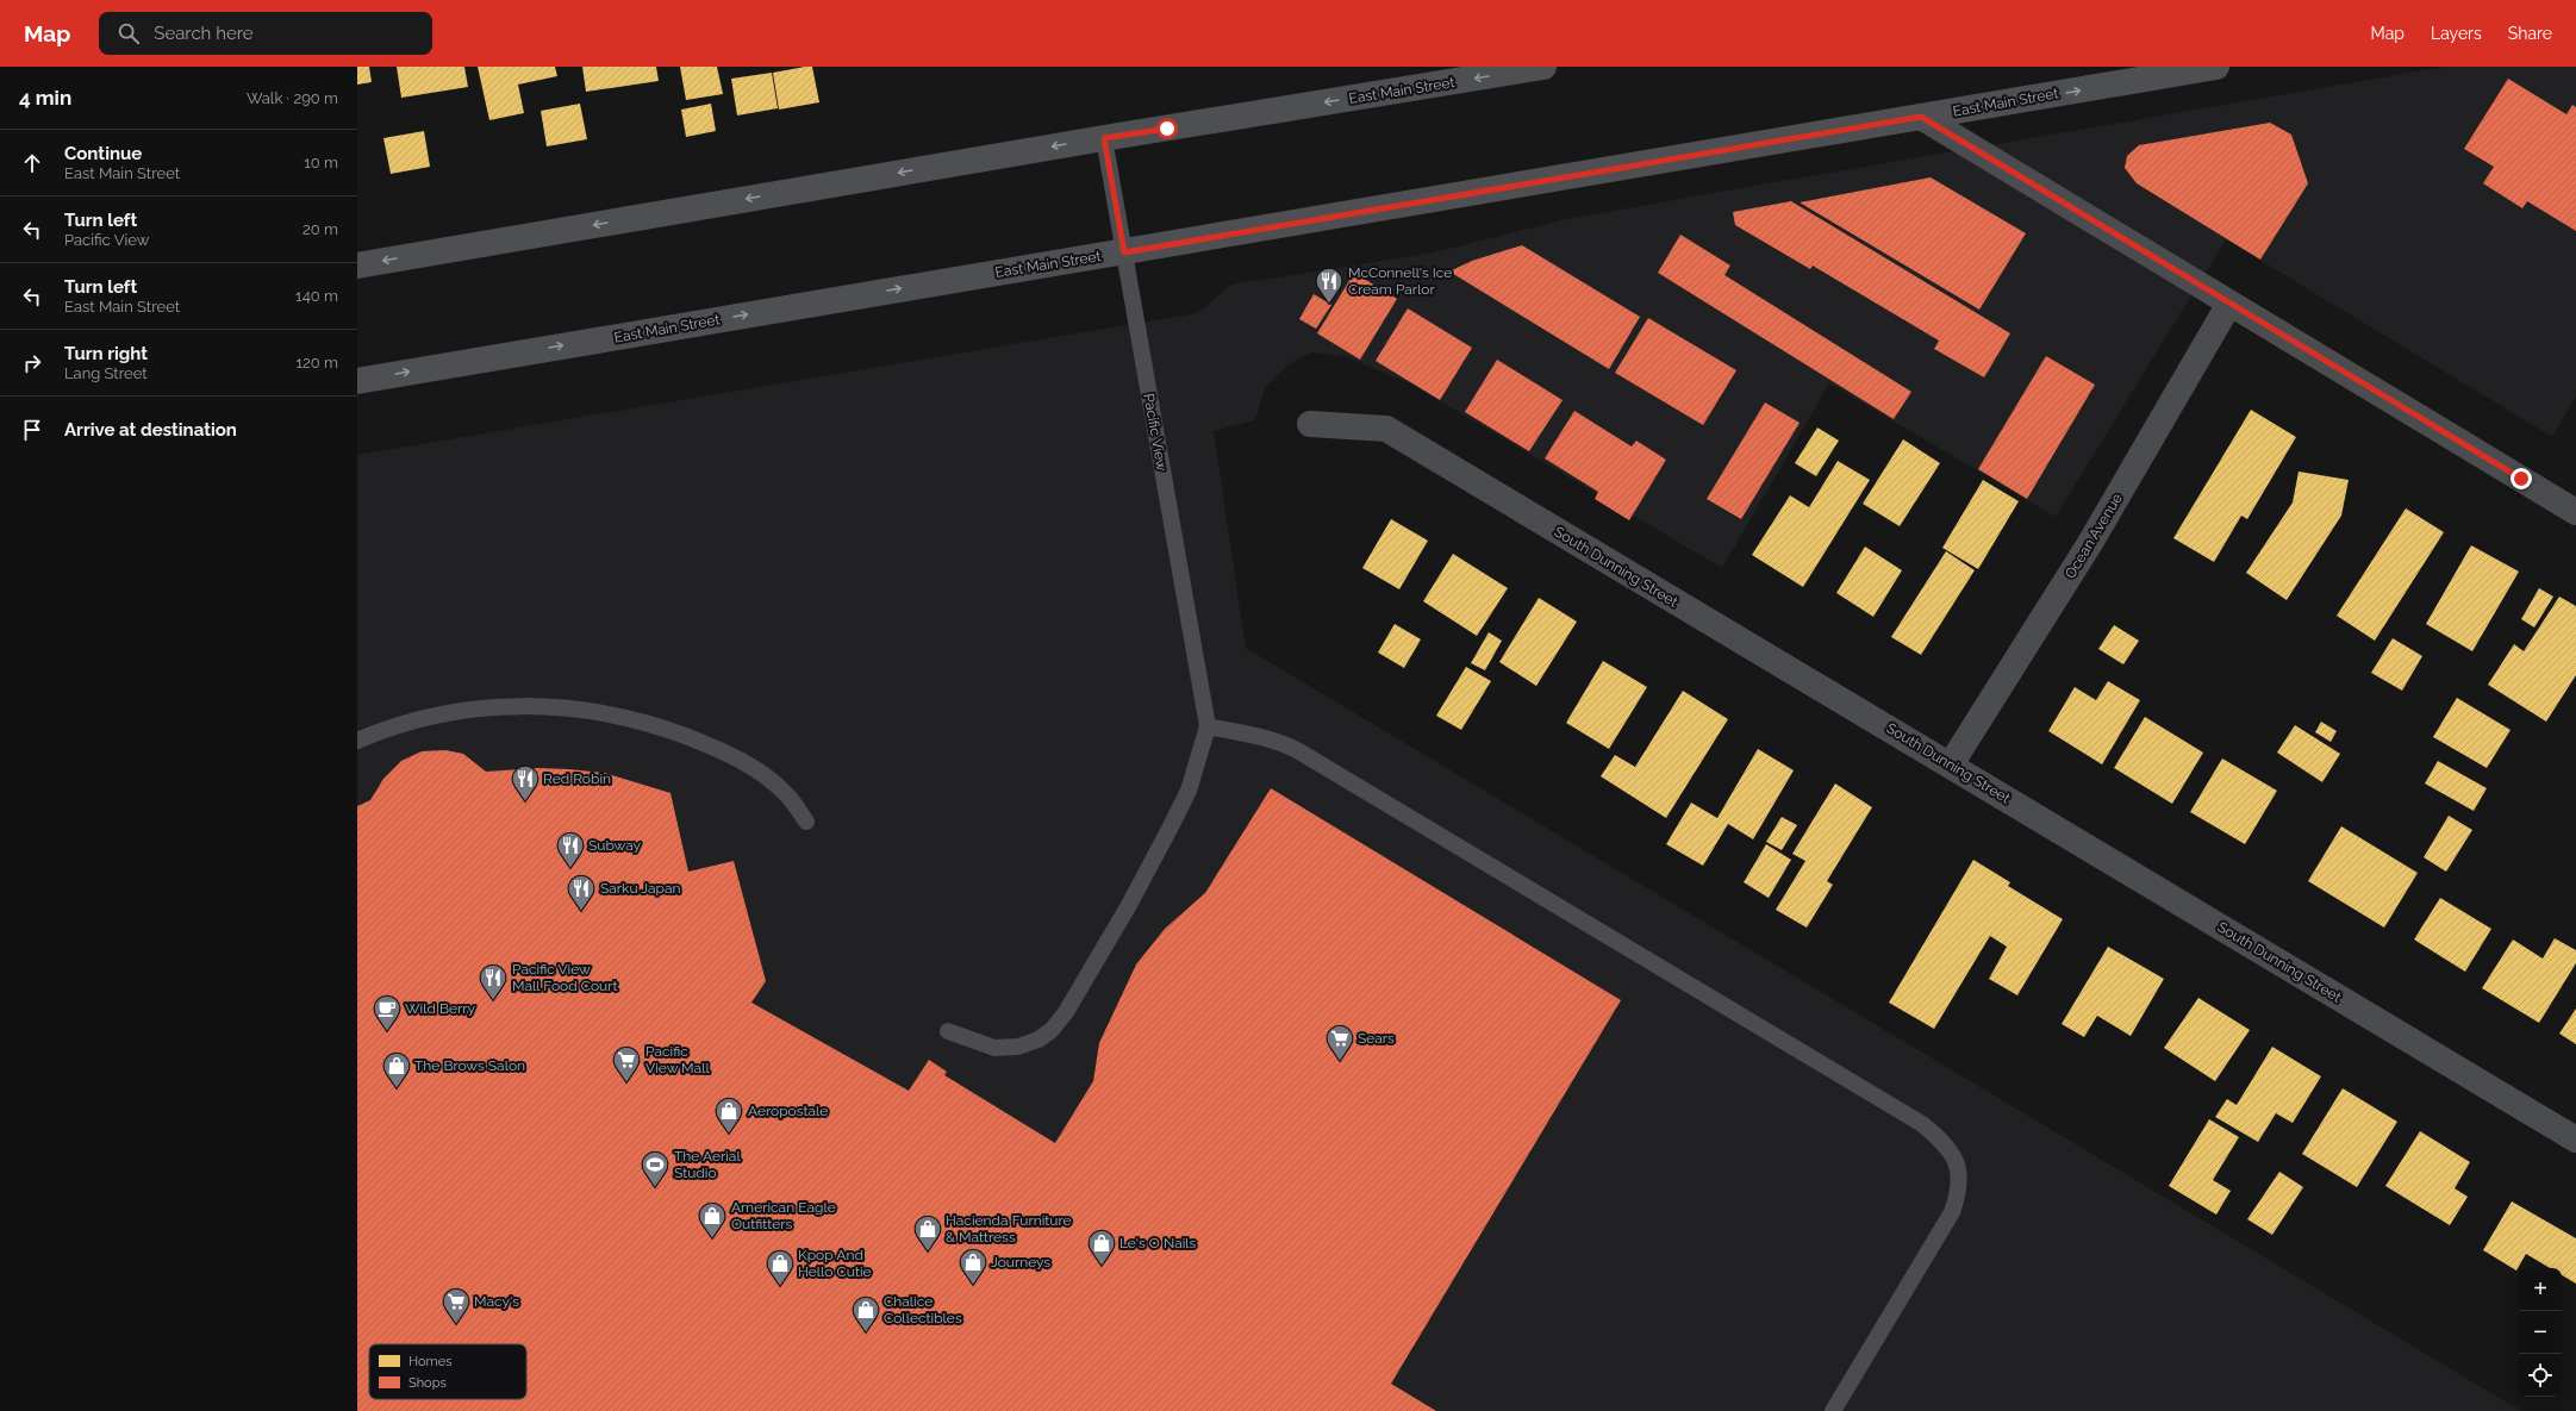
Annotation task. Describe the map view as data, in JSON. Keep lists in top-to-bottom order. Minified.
{"streets":{"main road":["East Main Street"],"street":["Ocean Avenue","South Dunning Street"],"lane":["Pacific View"]},"crossings":[["East Main Street","Pacific View"],["Ocean Avenue","South Dunning Street"]],"places":{"restaurant":["McConnell's Ice Cream Parlor","Red Robin","Subway","Sarku Japan","Pacific View Mall Food Court"],"cafe":["Wild Berry"],"supermarket":["Sears","Pacific View Mall","Macy's"],"shop":["The Brows Salon","Aeropostale","American Eagle Outfitters","Hacienda Furniture & Mattress","Le's O Nails","Journeys","Kpop And Hello Cutie","Chalice Collectibles"],"sports":["The Aerial Studio"]},"legend":["Homes","Shops"],"page":{"header":"Map","search":"Search here","nav":["Map","Layers","Share"],"heading":["4 min","Walk · 290 m"],"list":[["Continue","East Main Street","10 m"],["Turn left","Pacific View","20 m"],["Turn left","East Main Street","140 m"],["Turn right","Lang Street","120 m"],"Arrive at destination"],"map_buttons":["+","−"]}}
